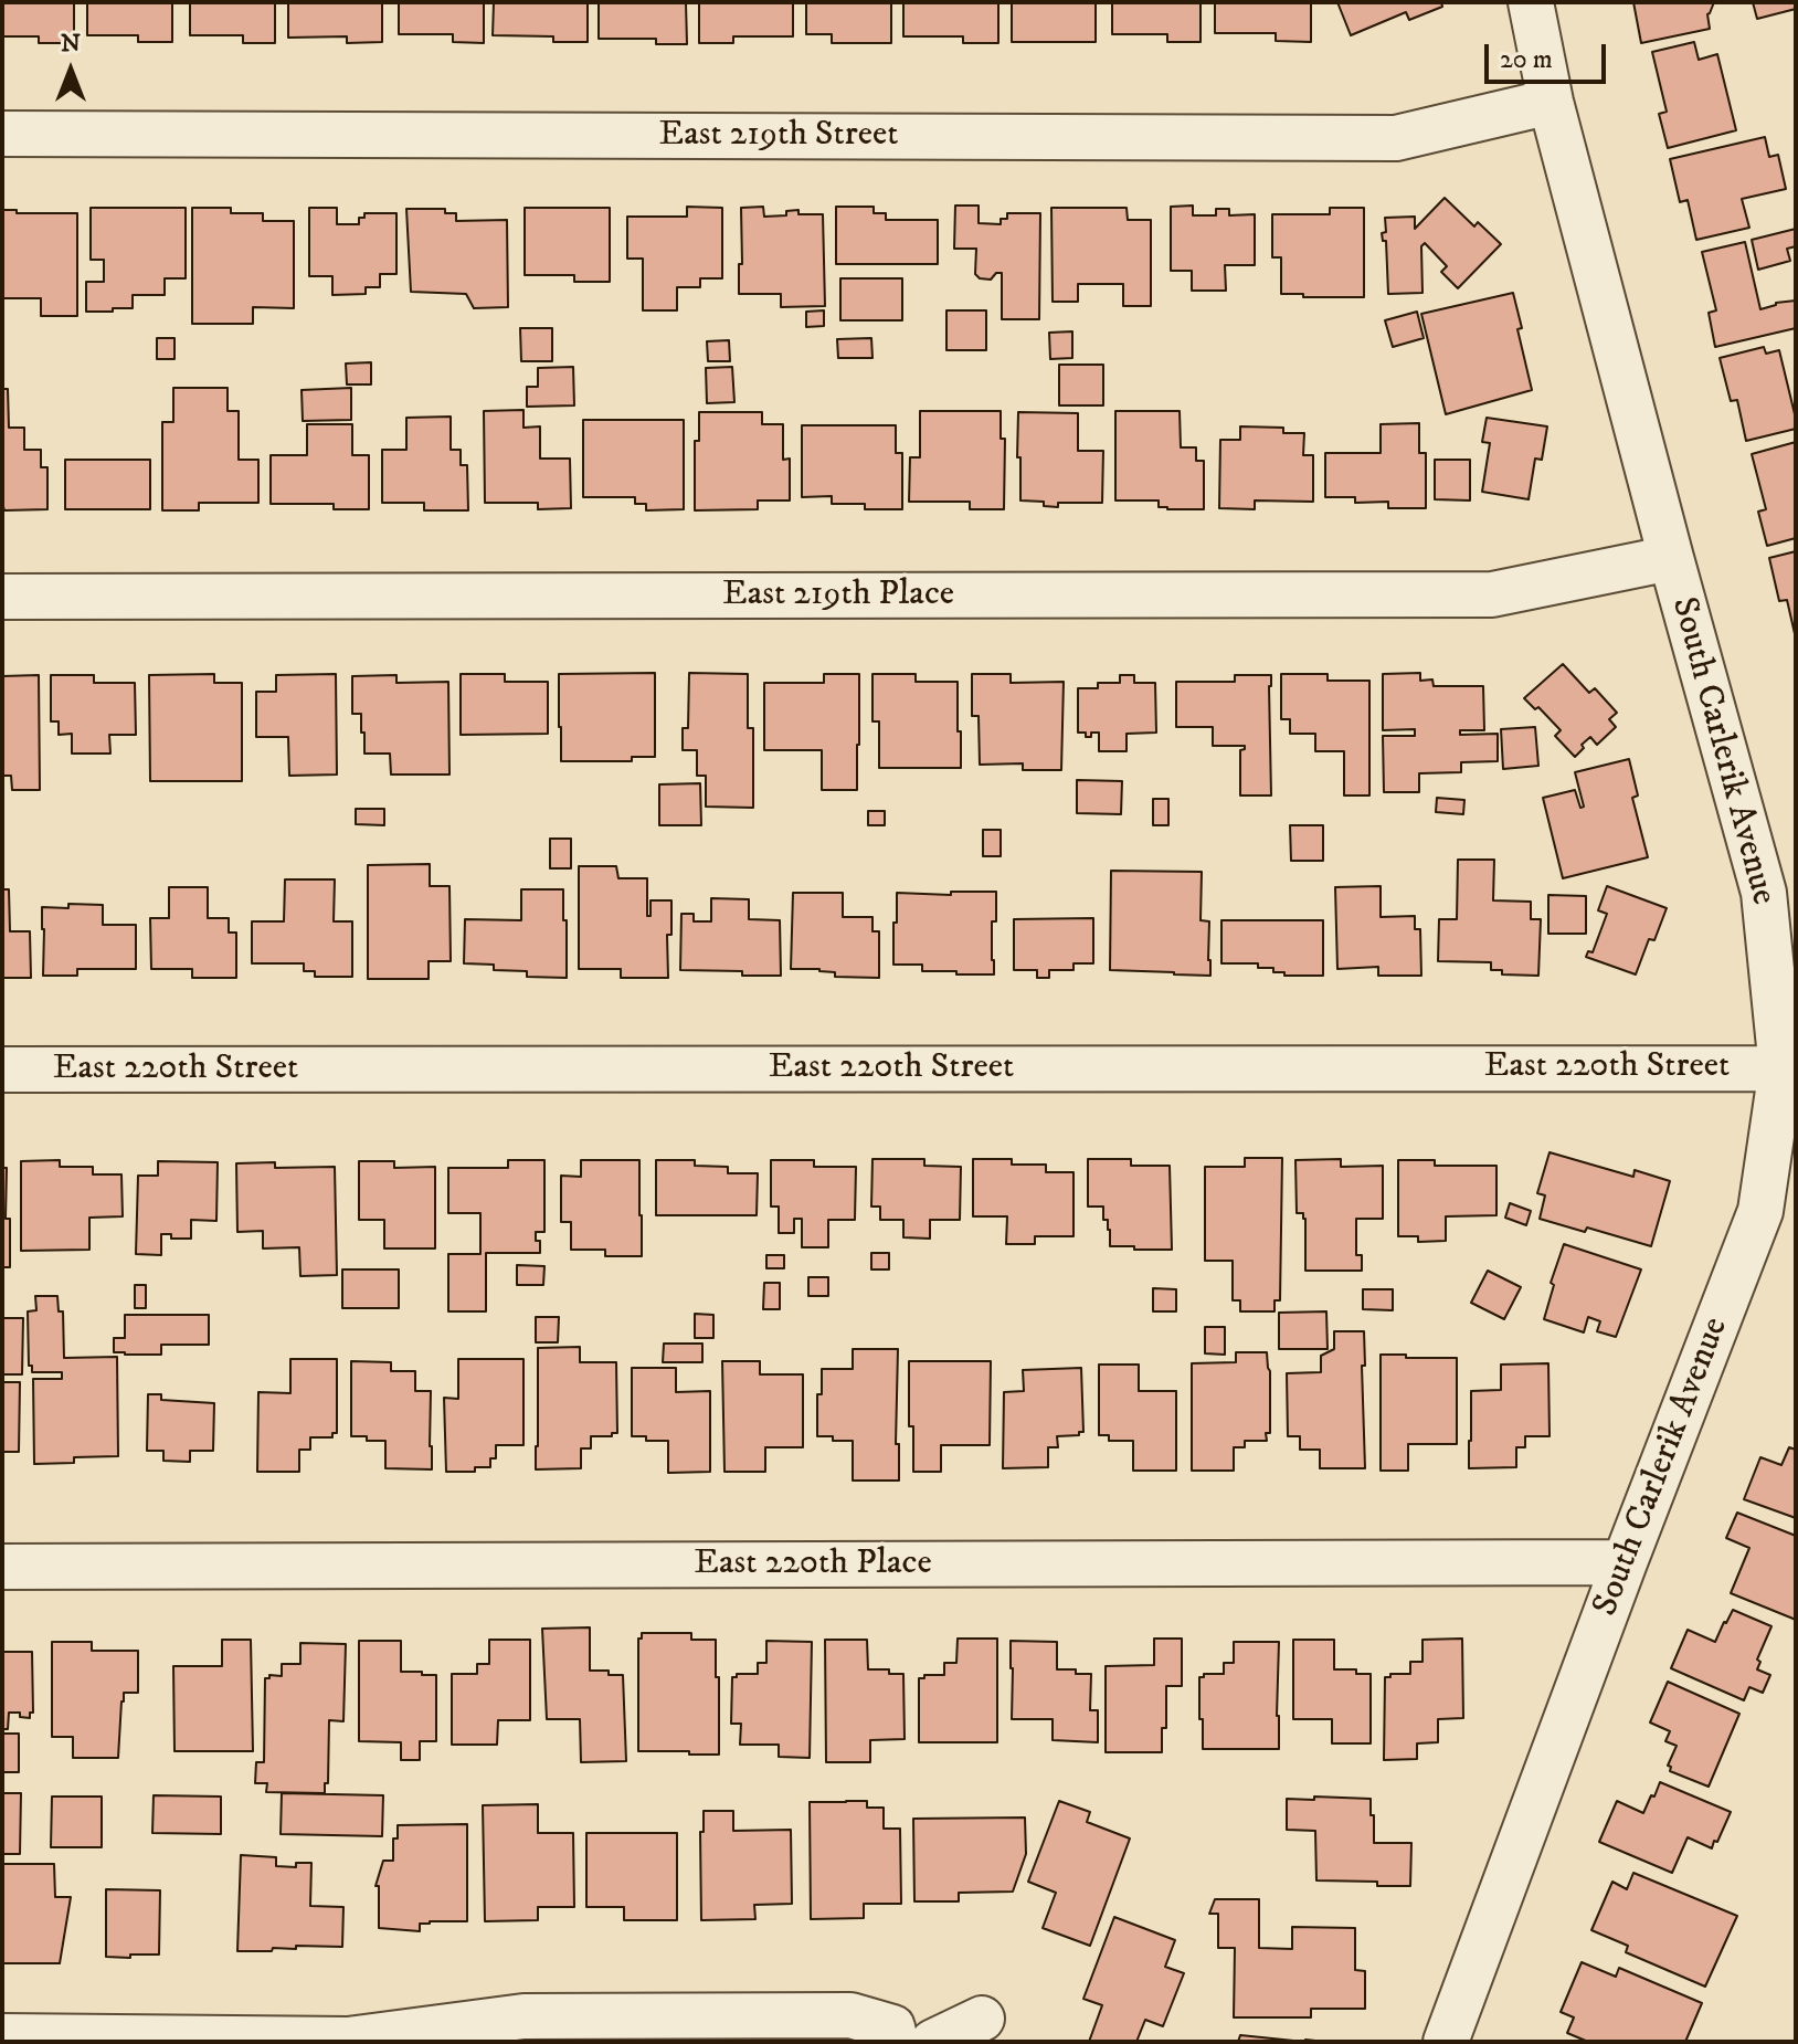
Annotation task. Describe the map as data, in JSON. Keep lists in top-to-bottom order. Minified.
{"streets":{"street":["East 219th Street","East 219th Place","South Carlerik Avenue","East 220th Street","East 220th Place"]},"crossings":[["East 219th Street","South Carlerik Avenue"],["East 219th Place","South Carlerik Avenue"],["South Carlerik Avenue","East 220th Street"],["South Carlerik Avenue","East 220th Place"]],"scale_bar":"20 m","north":"top"}
